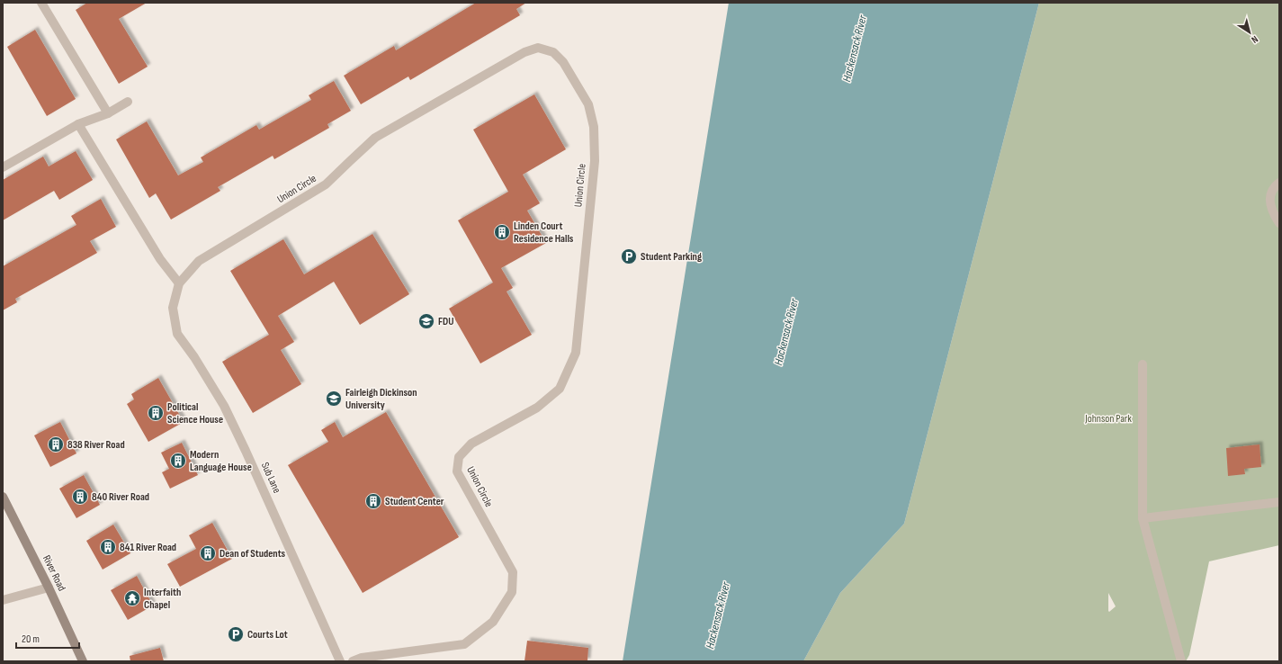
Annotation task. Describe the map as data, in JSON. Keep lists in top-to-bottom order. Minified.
{"streets":{"main road":["River Road"],"street":["Union Circle","Sub Lane"]},"crossings":[["Union Circle","Sub Lane"]],"water":["Hackensack River"],"parks":["Johnson Park"],"places":{"building":["Linden Court Residence Halls","Political Science House","838 River Road","Modern Language House","840 River Road","Student Center","841 River Road","Dean of Students"],"parking":["Student Parking","Courts Lot"],"school or university":["FDU","Fairleigh Dickinson University"],"temple":["Interfaith Chapel"]},"scale_bar":"20 m","north":"bottom right"}
